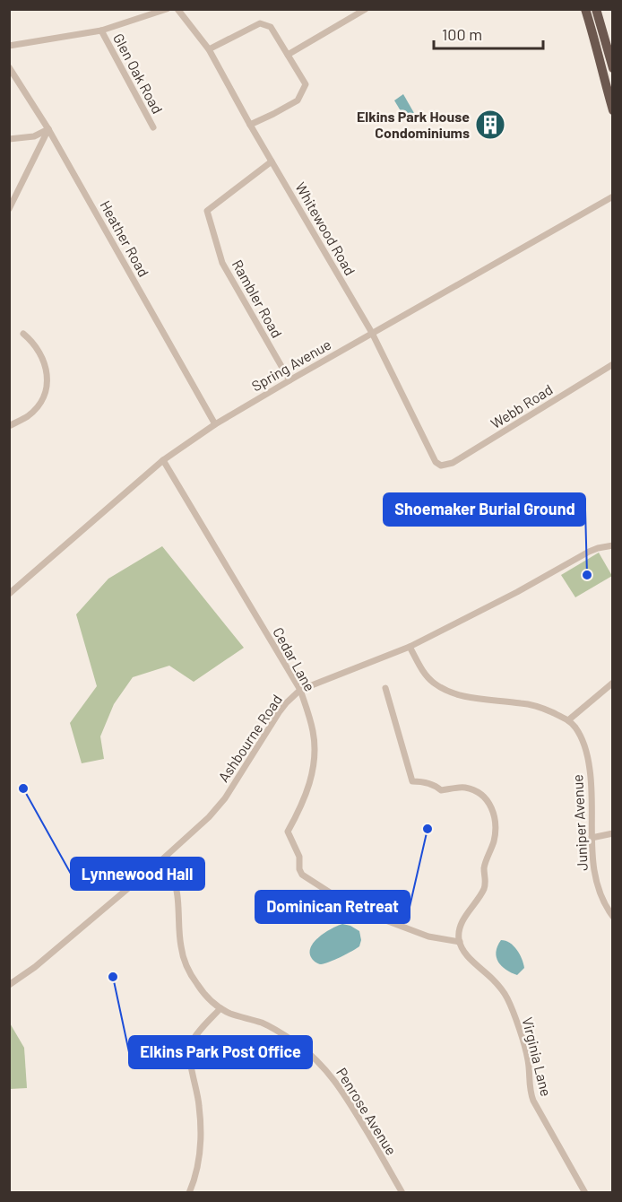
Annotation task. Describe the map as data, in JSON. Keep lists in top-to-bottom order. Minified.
{"streets":{"street":["Glen Oak Road","Whitewood Road","Heather Road","Rambler Road","Spring Avenue","Webb Road","Cedar Lane","Ashbourne Road","Juniper Avenue","Virginia Lane","Penrose Avenue"]},"crossings":[["Whitewood Road","Rambler Road"],["Whitewood Road","Spring Avenue"],["Whitewood Road","Webb Road"],["Heather Road","Spring Avenue"],["Rambler Road","Spring Avenue"],["Spring Avenue","Cedar Lane"],["Cedar Lane","Ashbourne Road"],["Cedar Lane","Virginia Lane"],["Ashbourne Road","Penrose Avenue"]],"places":{"building":["Elkins Park House Condominiums"],"other":["Shoemaker Burial Ground","Lynnewood Hall","Dominican Retreat","Elkins Park Post Office"]},"scale_bar":"100 m"}
